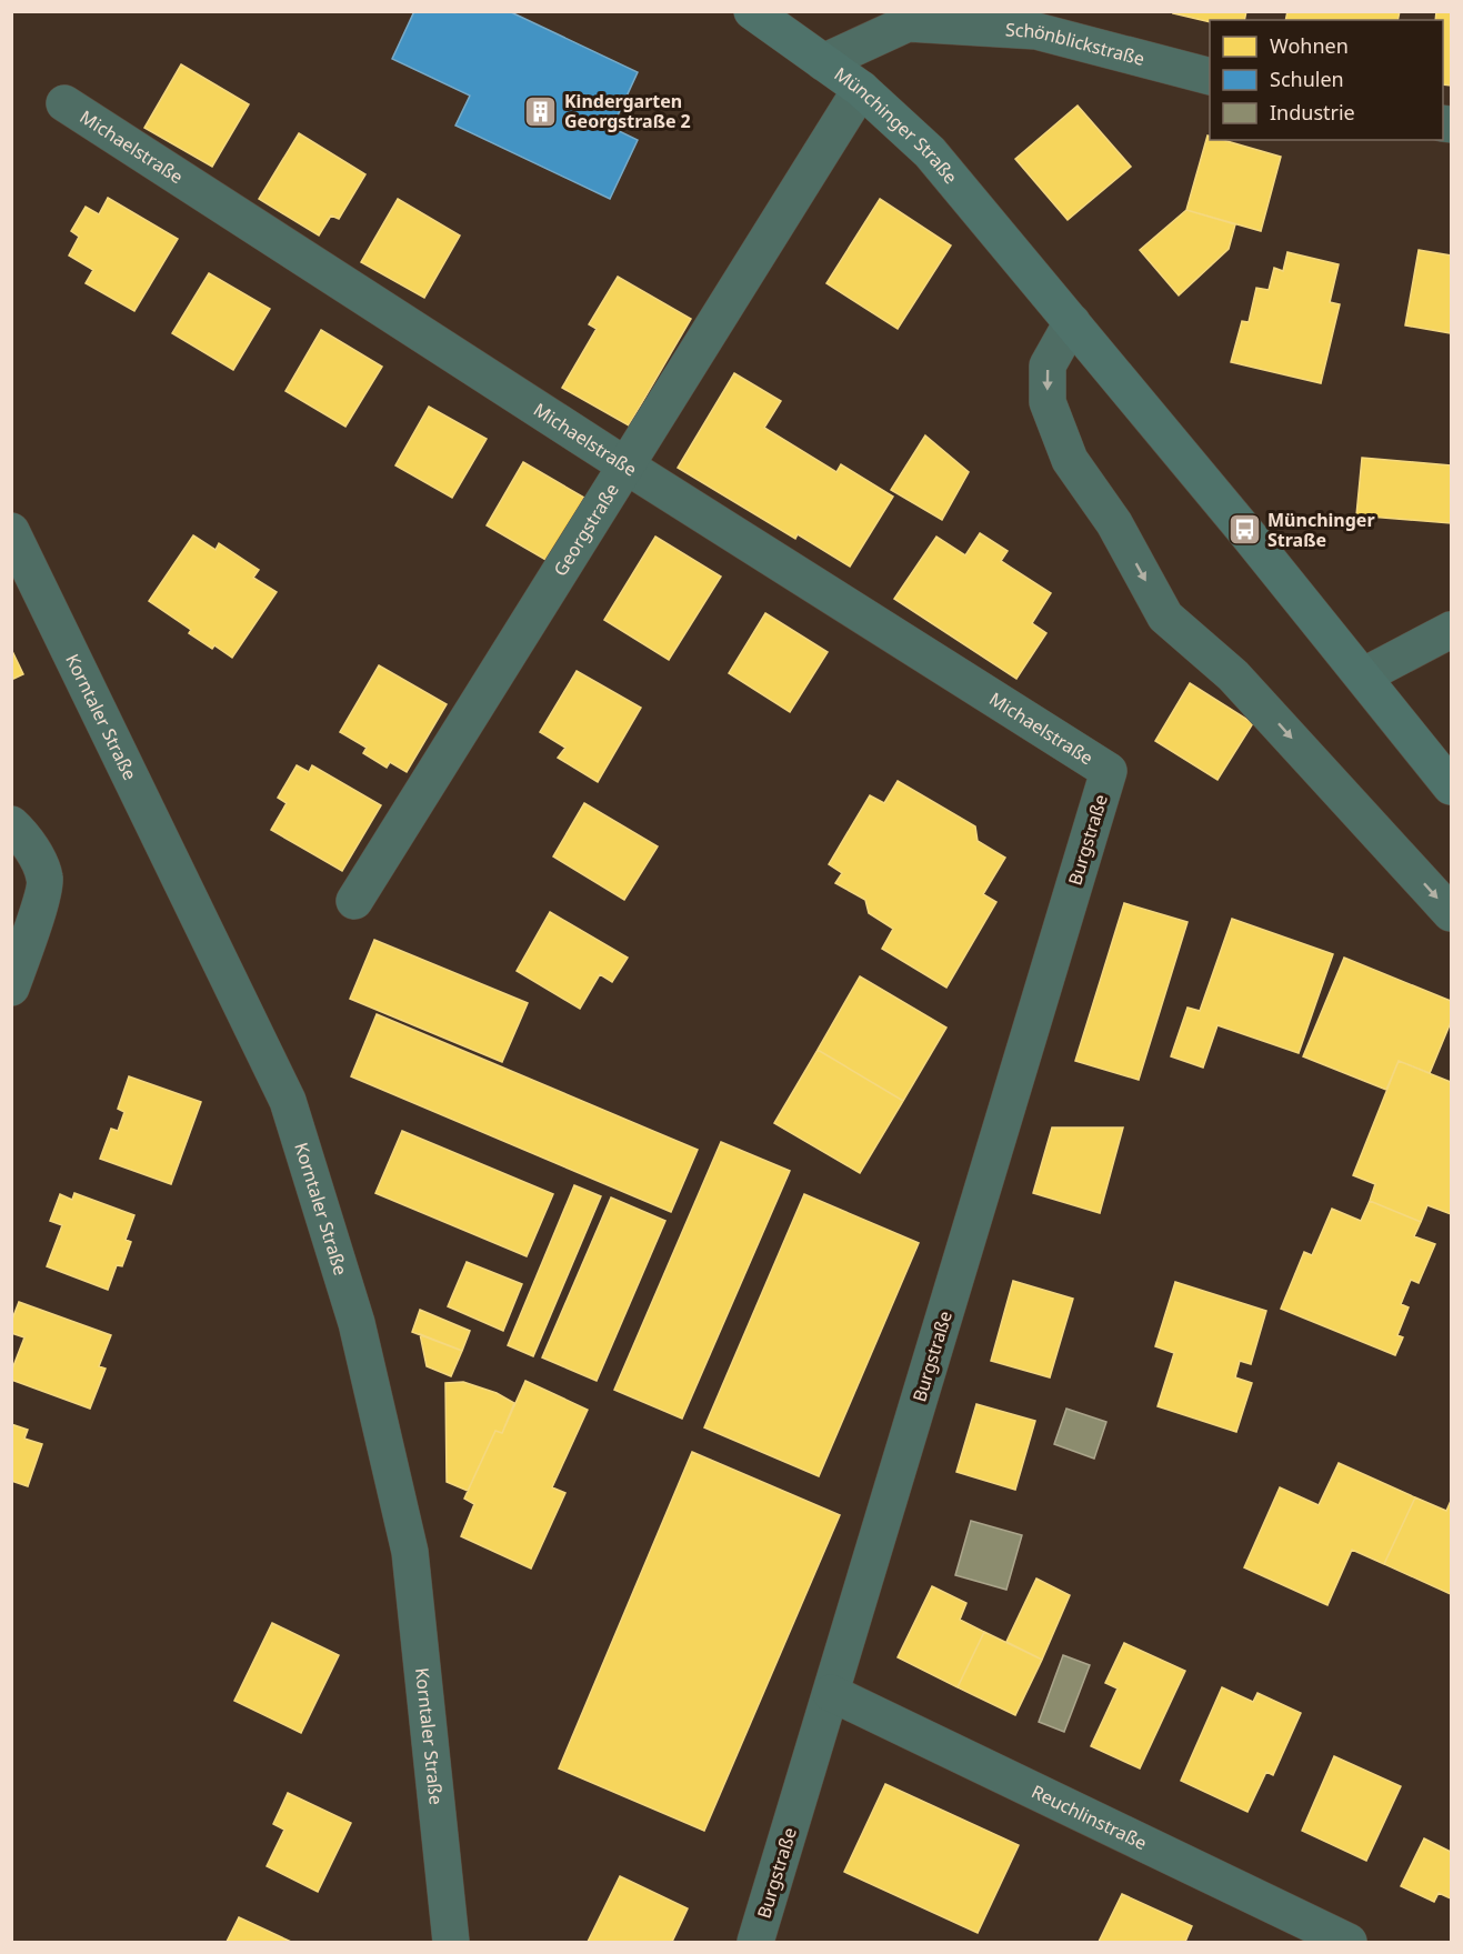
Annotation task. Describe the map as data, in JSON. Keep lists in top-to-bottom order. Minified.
{"streets":{"main road":["Münchinger Straße"],"street":["Schönblickstraße","Michaelstraße","Georgstraße","Korntaler Straße","Burgstraße","Reuchlinstraße"]},"crossings":[["Schönblickstraße","Münchinger Straße"],["Münchinger Straße","Georgstraße"],["Michaelstraße","Georgstraße"],["Michaelstraße","Burgstraße"],["Burgstraße","Reuchlinstraße"]],"places":{"building":["Kindergarten Georgstraße 2"],"bus stop":["Münchinger Straße"]},"legend":["Wohnen","Schulen","Industrie"]}
